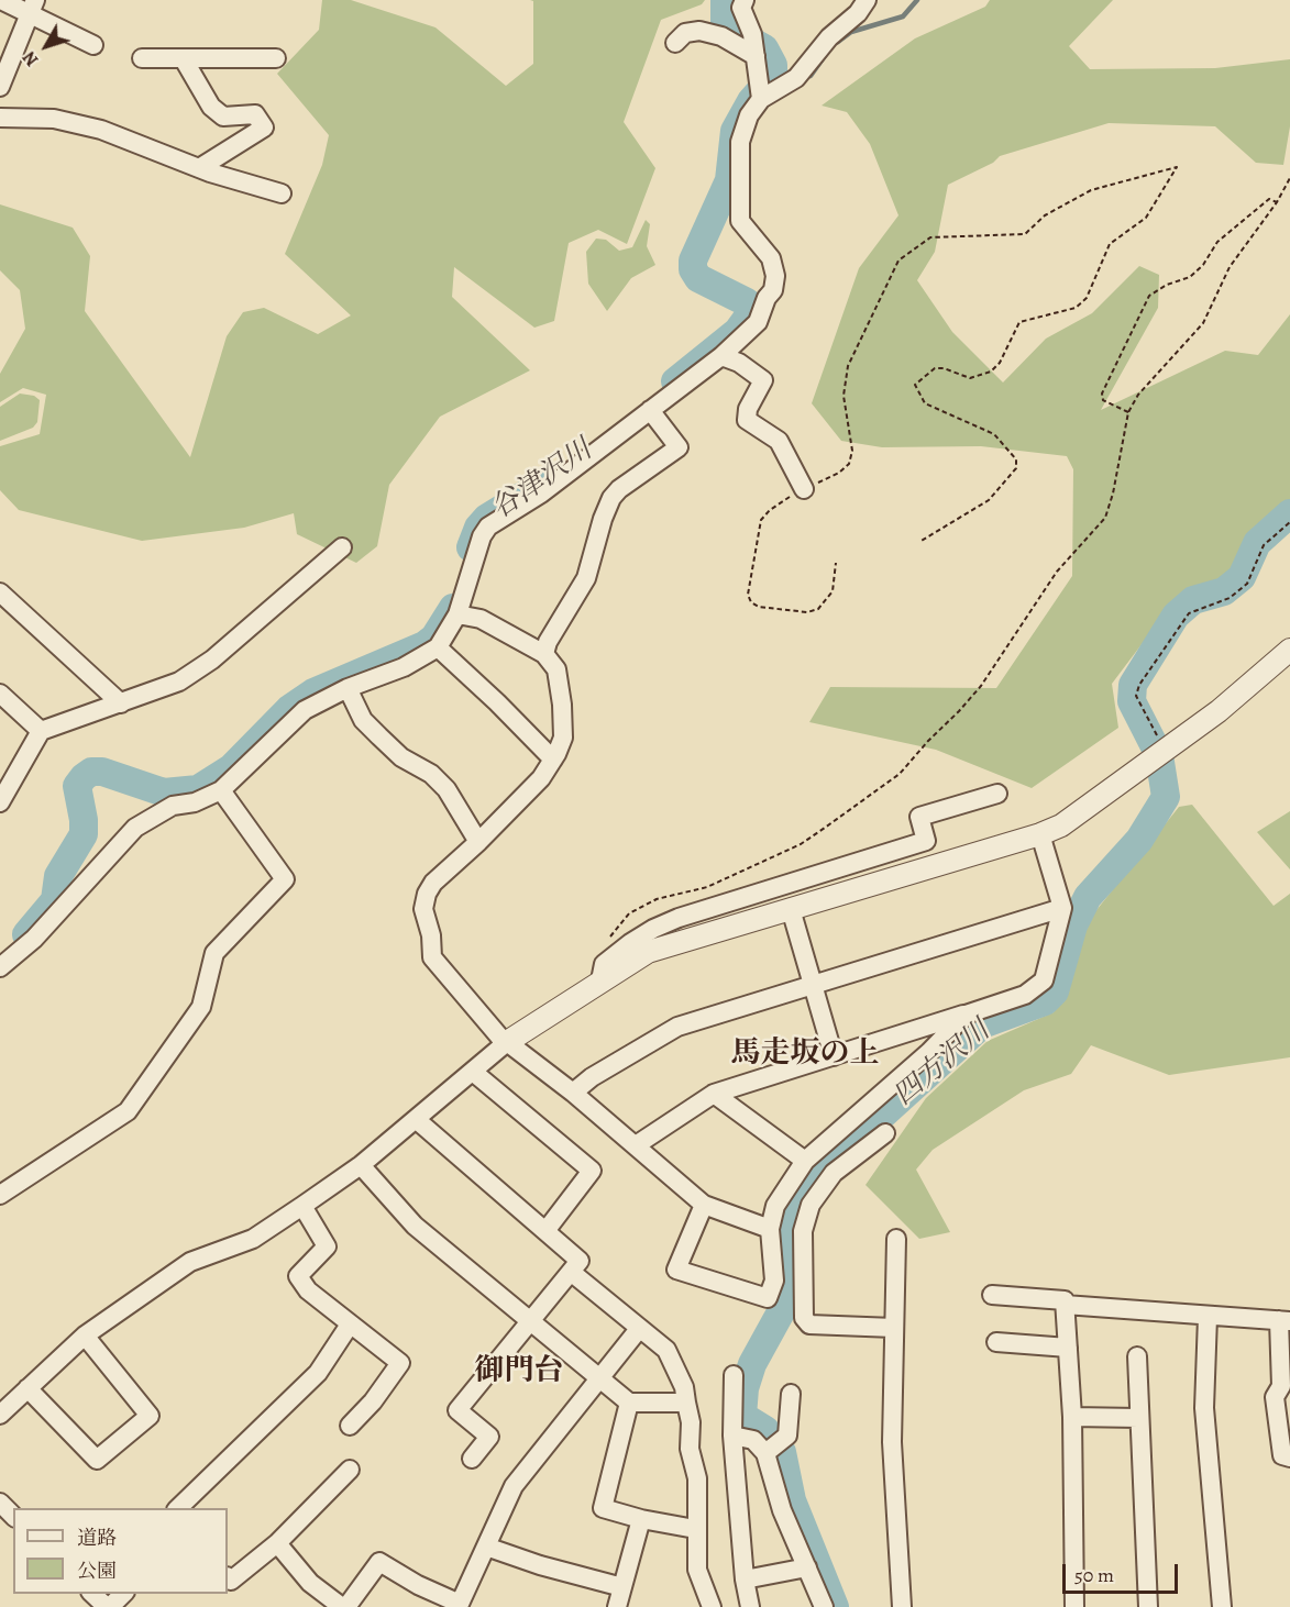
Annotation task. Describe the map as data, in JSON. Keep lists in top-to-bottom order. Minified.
{"districts":["馬走坂の上","御門台"],"water":["谷津沢川","四方沢川"],"legend":["道路","公園"],"scale_bar":"50 m","north":"bottom left"}
